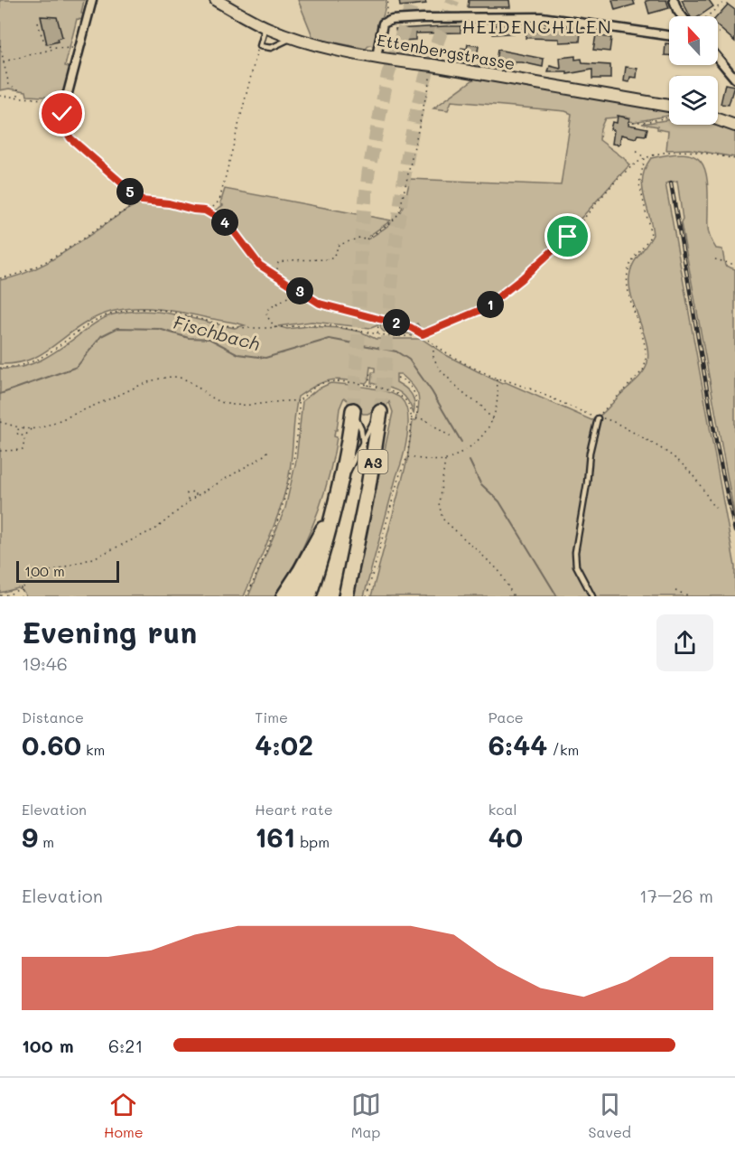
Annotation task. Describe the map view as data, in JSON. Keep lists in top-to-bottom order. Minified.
{"streets":{"highway":["A3"],"street":["Ettenbergstrasse"]},"districts":["HEIDENCHILEN"],"water":["Fischbach"],"scale_bar":"100 m","north":"top","page":{"pins":["5","4","3","1","2"],"scale":"100 m","heading":["Evening run","19:46"],"stats":[["Distance","0.60 km"],["Time","4:02"],["Pace","6:44 /km"],["Elevation","9 m"],["Heart rate","161 bpm"],["kcal","40"]],"chart":["Elevation","17–26 m"],"list":[{"name":"100 m","note":"6:21"}],"tabs":["Home","Map","Saved"]}}
